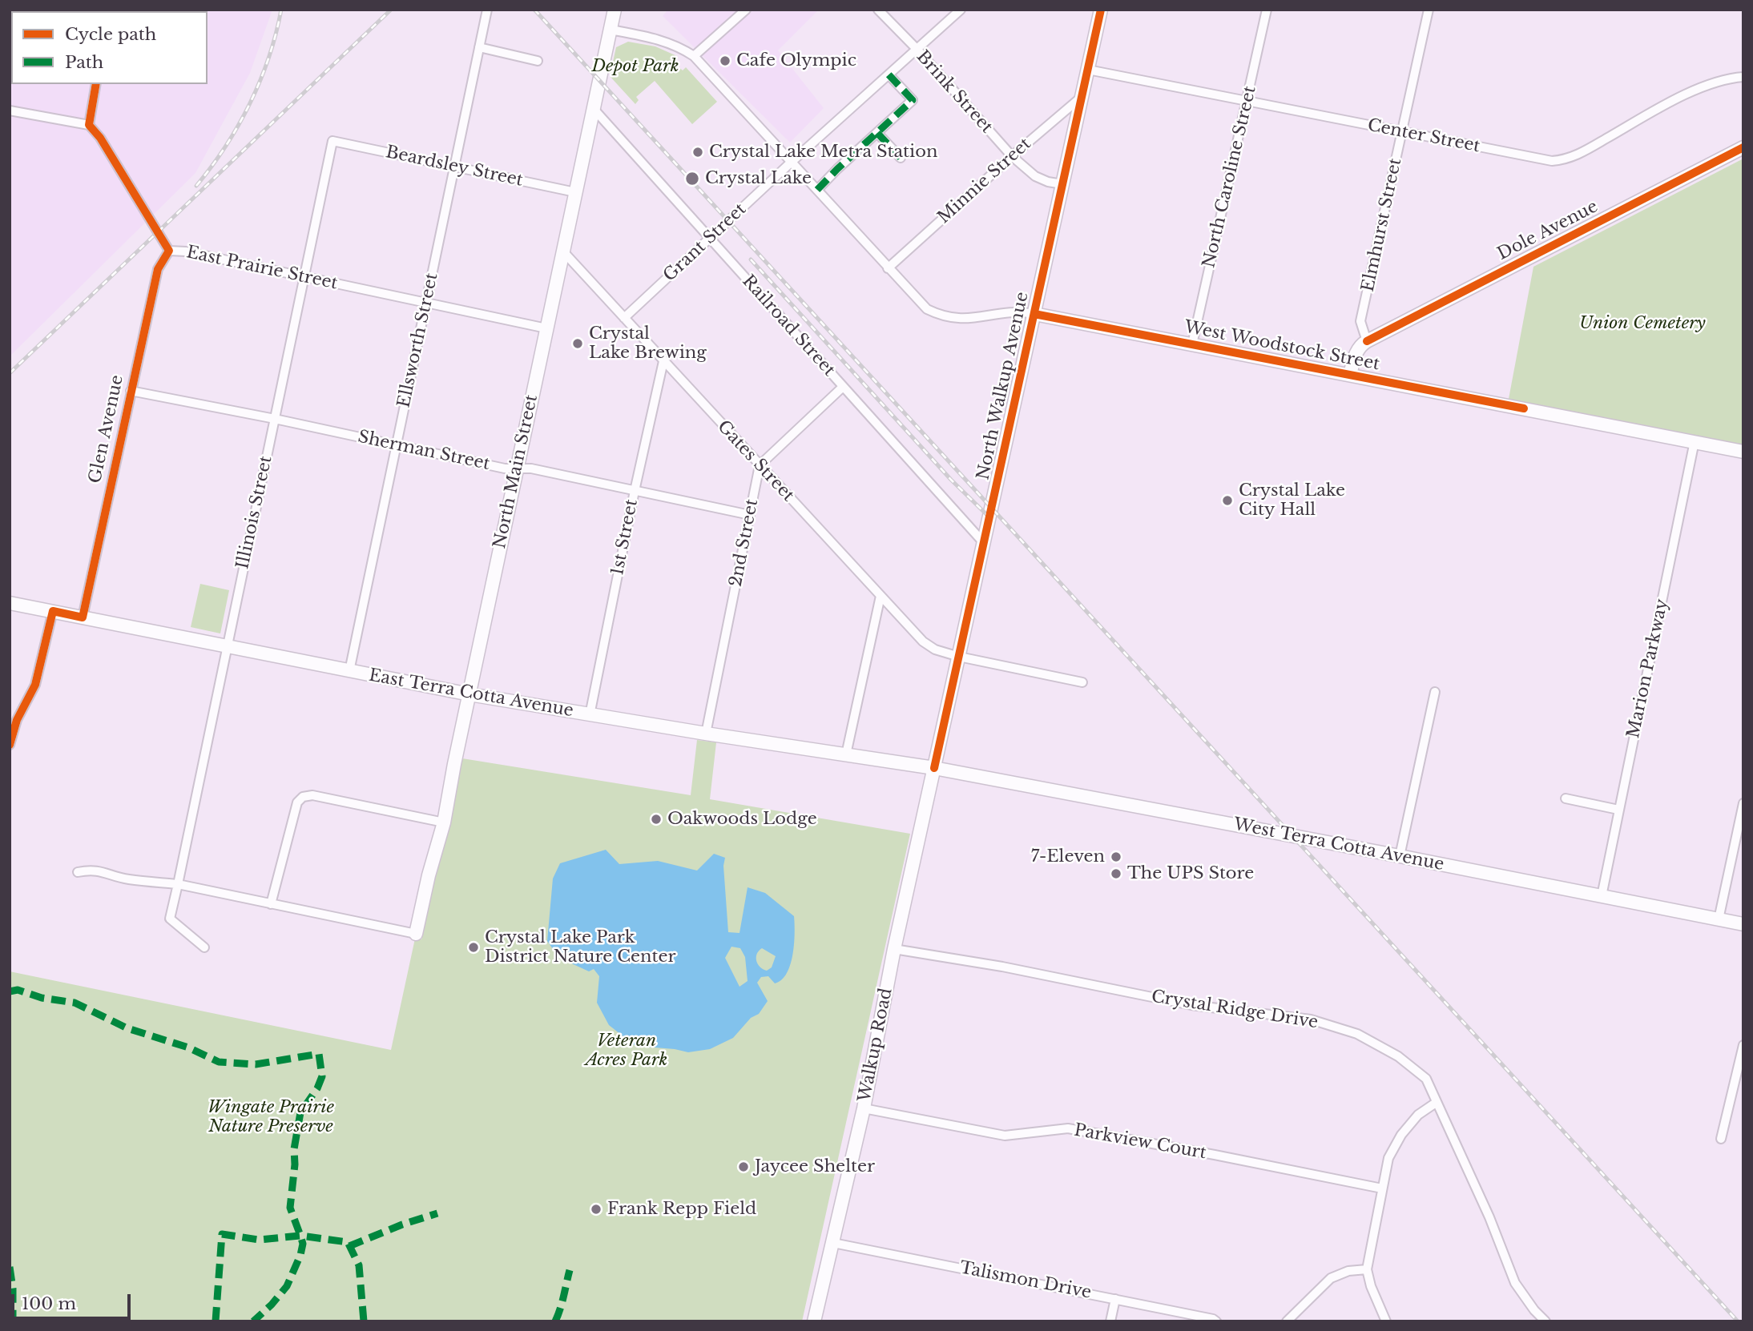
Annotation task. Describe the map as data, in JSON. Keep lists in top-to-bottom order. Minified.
{"streets":{"street":["Brink Street","Center Street","Beardsley Street","North Caroline Street","Minnie Street","Elmhurst Street","Dole Avenue","Grant Street","East Prairie Street","Railroad Street","Ellsworth Street","West Woodstock Street","North Walkup Avenue","Glen Avenue","Sherman Street","Gates Street","North Main Street","Illinois Street","1st Street","2nd Street","Marion Parkway","East Terra Cotta Avenue","West Terra Cotta Avenue","Crystal Ridge Drive","Walkup Road","Parkview Court","Talismon Drive"]},"crossings":[["Brink Street","Minnie Street"],["Brink Street","Grant Street"],["Brink Street","North Walkup Avenue"],["Center Street","North Caroline Street"],["Center Street","Elmhurst Street"],["Center Street","North Walkup Avenue"],["Beardsley Street","Ellsworth Street"],["Beardsley Street","North Main Street"],["Beardsley Street","Illinois Street"],["North Caroline Street","West Woodstock Street"],["Minnie Street","North Walkup Avenue"],["Elmhurst Street","Dole Avenue"],["Grant Street","Railroad Street"],["Grant Street","Gates Street"],["East Prairie Street","Ellsworth Street"],["East Prairie Street","Glen Avenue"],["East Prairie Street","North Main Street"],["East Prairie Street","Illinois Street"],["Railroad Street","North Walkup Avenue"],["Railroad Street","North Main Street"],["Ellsworth Street","Sherman Street"],["Ellsworth Street","East Terra Cotta Avenue"],["West Woodstock Street","North Walkup Avenue"],["West Woodstock Street","Marion Parkway"],["North Walkup Avenue","Gates Street"],["North Walkup Avenue","East Terra Cotta Avenue"],["North Walkup Avenue","West Terra Cotta Avenue"],["North Walkup Avenue","Walkup Road"],["Glen Avenue","Sherman Street"],["Glen Avenue","East Terra Cotta Avenue"],["Sherman Street","North Main Street"],["Sherman Street","Illinois Street"],["Sherman Street","1st Street"],["Sherman Street","2nd Street"],["Gates Street","North Main Street"],["Gates Street","1st Street"],["Gates Street","2nd Street"],["North Main Street","East Terra Cotta Avenue"],["Illinois Street","East Terra Cotta Avenue"],["1st Street","East Terra Cotta Avenue"],["2nd Street","East Terra Cotta Avenue"],["Marion Parkway","West Terra Cotta Avenue"],["East Terra Cotta Avenue","West Terra Cotta Avenue"],["East Terra Cotta Avenue","Walkup Road"],["West Terra Cotta Avenue","Walkup Road"],["Crystal Ridge Drive","Walkup Road"],["Walkup Road","Parkview Court"],["Walkup Road","Talismon Drive"]],"parks":["Depot Park","Union Cemetery","Veteran Acres Park","Wingate Prairie Nature Preserve"],"places":["Cafe Olympic","Crystal Lake Metra Station","Crystal Lake","Crystal Lake Brewing","Crystal Lake City Hall","Oakwoods Lodge","7-Eleven","The UPS Store","Crystal Lake Park District Nature Center","Jaycee Shelter","Frank Repp Field"],"legend":["Cycle path","Path"],"scale_bar":"100 m"}
